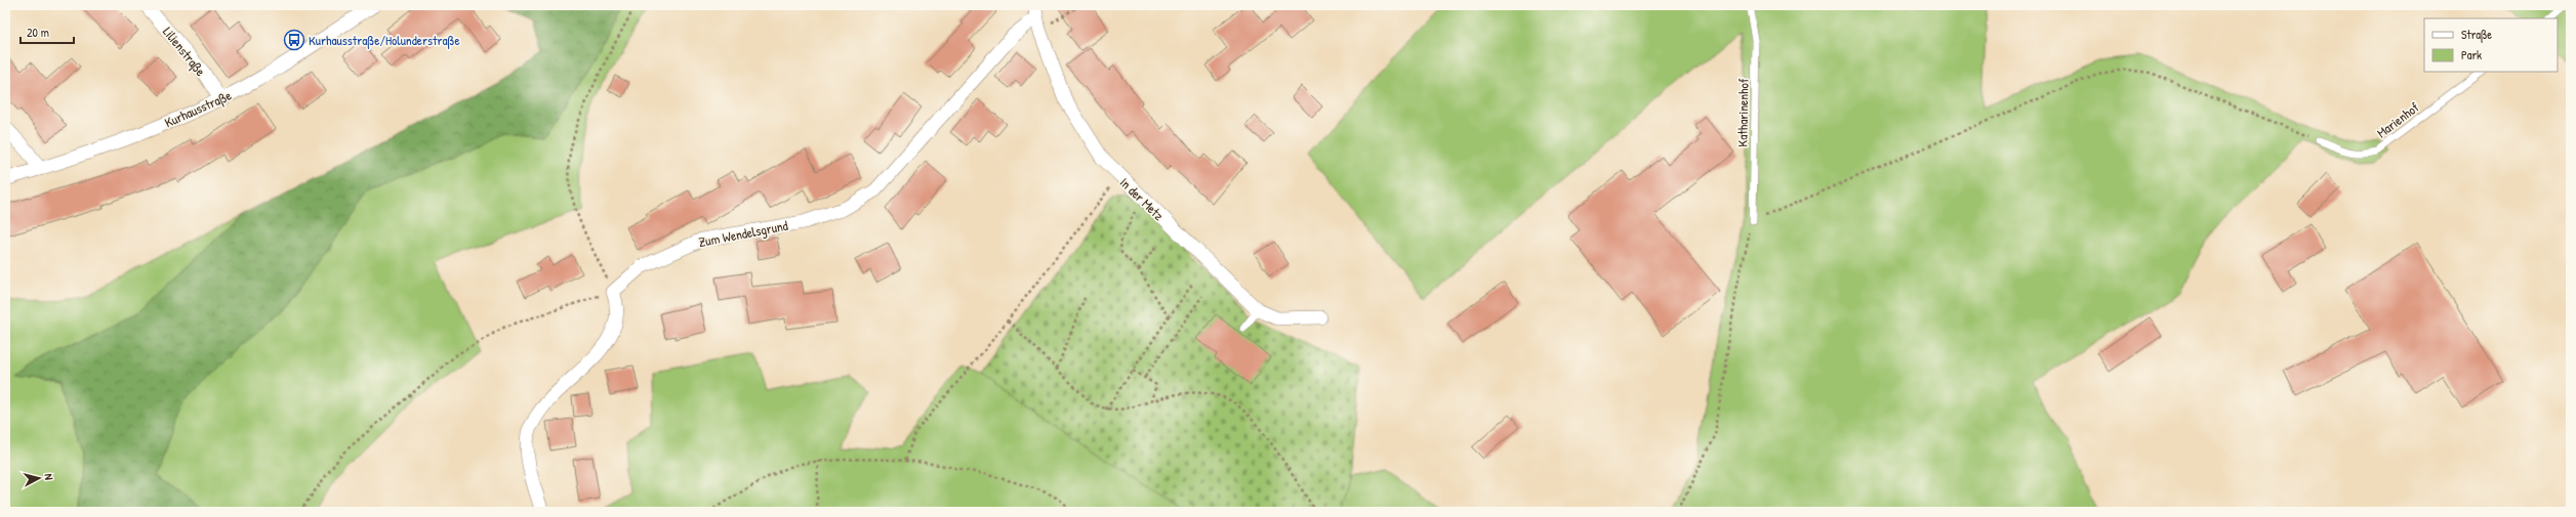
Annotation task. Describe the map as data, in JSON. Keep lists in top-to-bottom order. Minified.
{"streets":{"street":["Lilienstraße","Kurhausstraße","In der Metz","Zum Wendelsgrund"],"lane":["Katharinenhof","Marienhof"]},"crossings":[["Lilienstraße","Kurhausstraße"],["In der Metz","Zum Wendelsgrund"]],"places":{"bus stop":["Kurhausstraße/Holunderstraße"]},"legend":["Straße","Park"],"scale_bar":"20 m","north":"right"}
